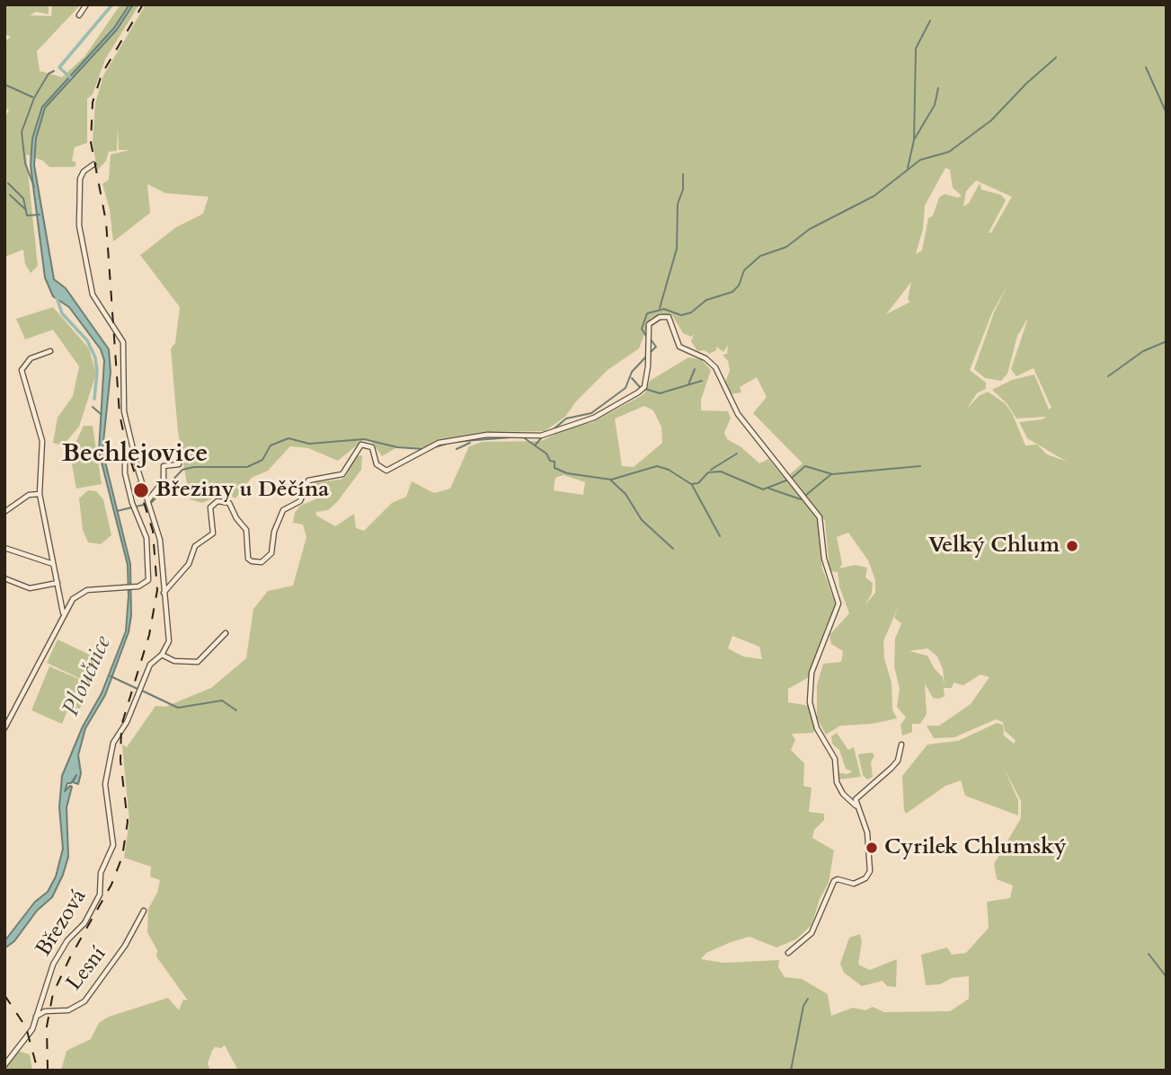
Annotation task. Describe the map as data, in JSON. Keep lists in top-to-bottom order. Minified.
{"streets":{"street":["Březová","Lesní"]},"crossings":[["Březová","Lesní"]],"districts":["Bechlejovice"],"water":["Ploučnice"],"places":["Březiny u Děčína","Velký Chlum","Cyrilek Chlumský"]}
